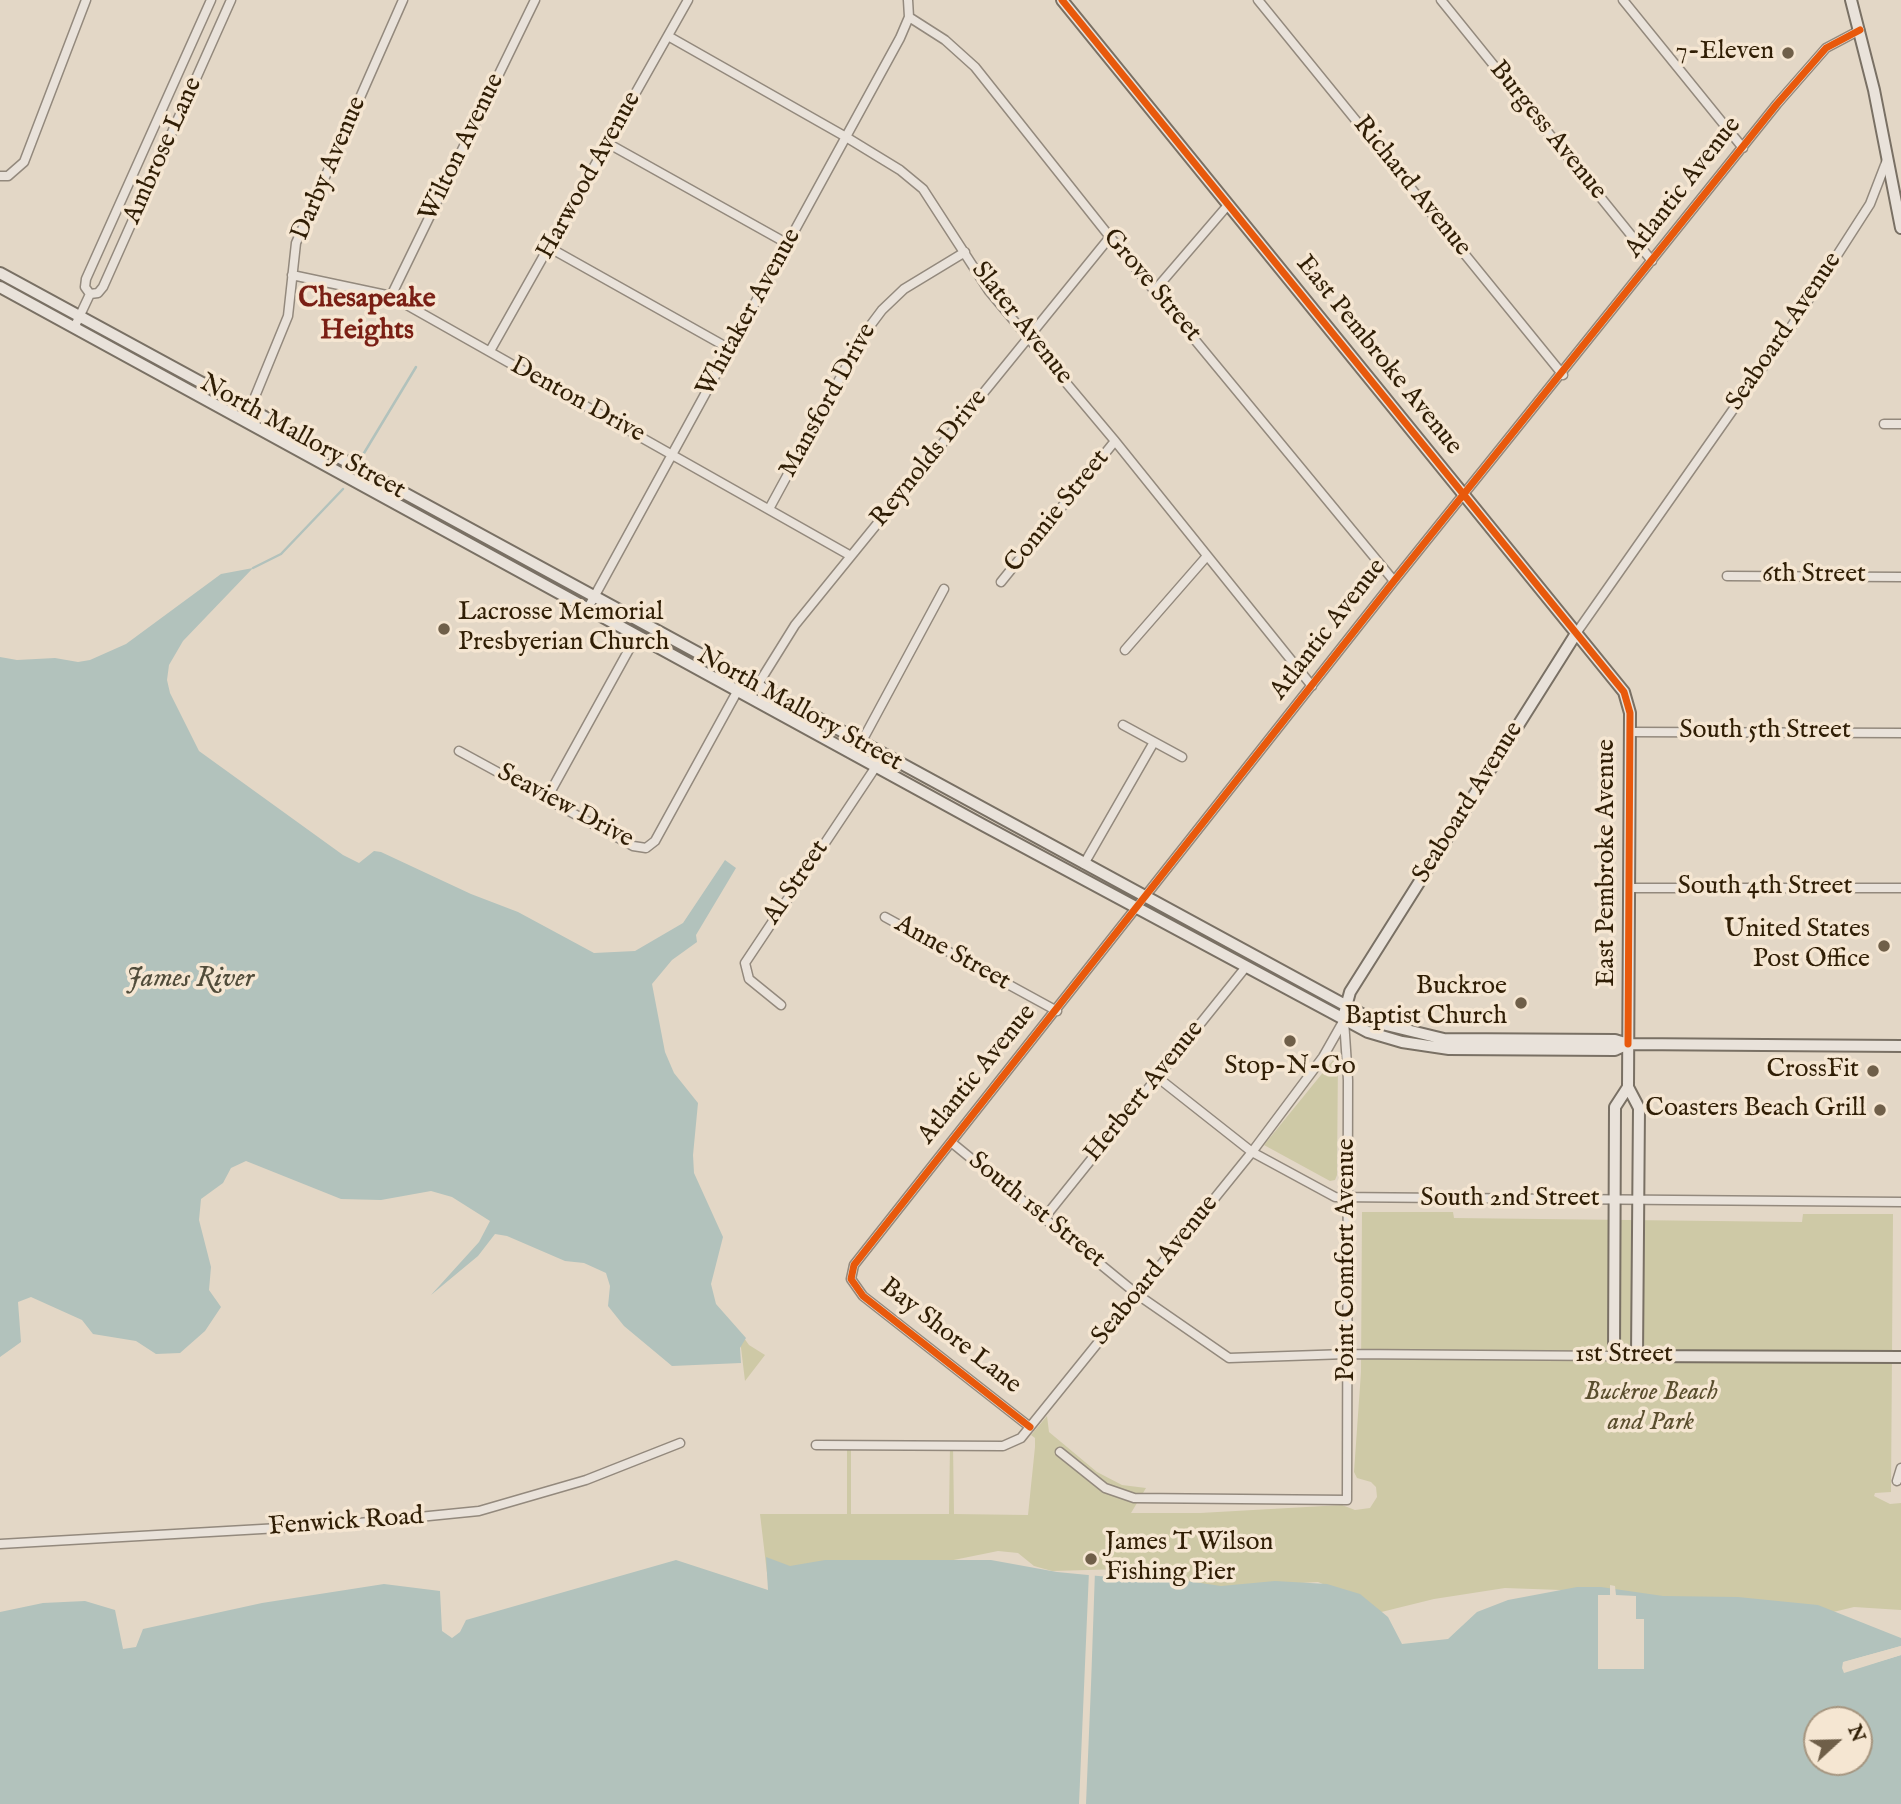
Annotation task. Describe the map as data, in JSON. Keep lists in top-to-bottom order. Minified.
{"streets":{"main road":["Seaboard Avenue","East Pembroke Avenue","North Mallory Street","1st Street"],"street":["Burgess Avenue","Wilton Avenue","Ambrose Lane","Darby Avenue","Harwood Avenue","Richard Avenue","Atlantic Avenue","Grove Street","Whitaker Avenue","Slater Avenue","Denton Drive","Mansford Drive","Reynolds Drive","Connie Street","6th Street","South 5th Street","Seaview Drive","Al Street","South 4th Street","Anne Street","Herbert Avenue","South 2nd Street","South 1st Street","Point Comfort Avenue","Bay Shore Lane","Fenwick Road"]},"crossings":[["Burgess Avenue","Atlantic Avenue"],["Wilton Avenue","Denton Drive"],["Ambrose Lane","North Mallory Street"],["Darby Avenue","Denton Drive"],["Darby Avenue","North Mallory Street"],["Harwood Avenue","Slater Avenue"],["Harwood Avenue","Denton Drive"],["Richard Avenue","Atlantic Avenue"],["Atlantic Avenue","Grove Street"],["Atlantic Avenue","Slater Avenue"],["Atlantic Avenue","East Pembroke Avenue"],["Atlantic Avenue","North Mallory Street"],["Atlantic Avenue","Anne Street"],["Atlantic Avenue","South 1st Street"],["Atlantic Avenue","Bay Shore Lane"],["Grove Street","Whitaker Avenue"],["Grove Street","Reynolds Drive"],["Whitaker Avenue","Slater Avenue"],["Whitaker Avenue","Denton Drive"],["Whitaker Avenue","North Mallory Street"],["Slater Avenue","Mansford Drive"],["Slater Avenue","Reynolds Drive"],["Slater Avenue","Connie Street"],["Seaboard Avenue","East Pembroke Avenue"],["Seaboard Avenue","North Mallory Street"],["Seaboard Avenue","South 2nd Street"],["Seaboard Avenue","South 1st Street"],["Seaboard Avenue","Point Comfort Avenue"],["Seaboard Avenue","Bay Shore Lane"],["East Pembroke Avenue","North Mallory Street"],["East Pembroke Avenue","South 5th Street"],["East Pembroke Avenue","South 4th Street"],["East Pembroke Avenue","South 2nd Street"],["East Pembroke Avenue","1st Street"],["Denton Drive","Mansford Drive"],["Denton Drive","Reynolds Drive"],["North Mallory Street","Reynolds Drive"],["North Mallory Street","Seaview Drive"],["North Mallory Street","Al Street"],["North Mallory Street","Herbert Avenue"],["North Mallory Street","Point Comfort Avenue"],["Herbert Avenue","South 2nd Street"],["Herbert Avenue","South 1st Street"],["South 2nd Street","Point Comfort Avenue"],["South 1st Street","Point Comfort Avenue"],["South 1st Street","1st Street"],["Point Comfort Avenue","1st Street"]],"districts":["Chesapeake Heights"],"water":["James River"],"parks":["Buckroe Beach and Park"],"places":["7-Eleven","Lacrosse Memorial Presbyerian Church","United States Post Office","Buckroe Baptist Church","Stop-N-Go","CrossFit","Coasters Beach Grill","James T Wilson Fishing Pier"],"north":"right"}
